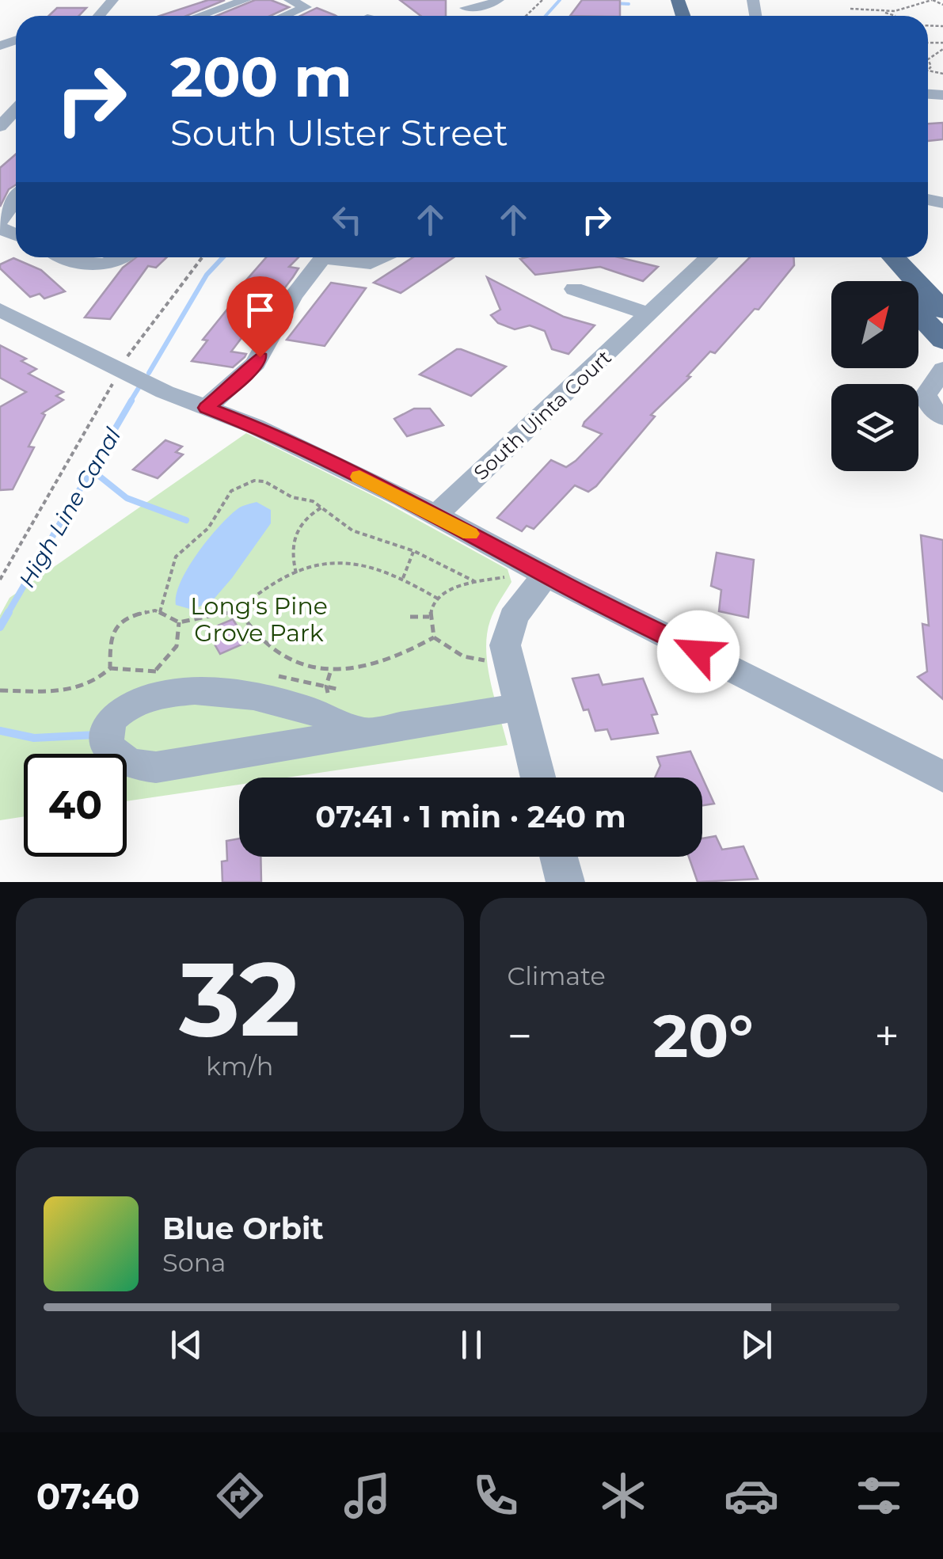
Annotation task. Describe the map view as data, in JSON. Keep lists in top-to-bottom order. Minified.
{"streets":{"street":["South Uinta Court"]},"water":["High Line Canal"],"parks":["Long's Pine Grove Park"],"north":"top right","page":{"turn":["200 m","South Ulster Street"],"limit":"40","trip":"07:41 · 1 min · 240 m","tile":[["32","km/h"],"Climate"],"heat":["−","20°","+"],"song":["Blue Orbit","Sona"],"tabs":"07:40"}}
